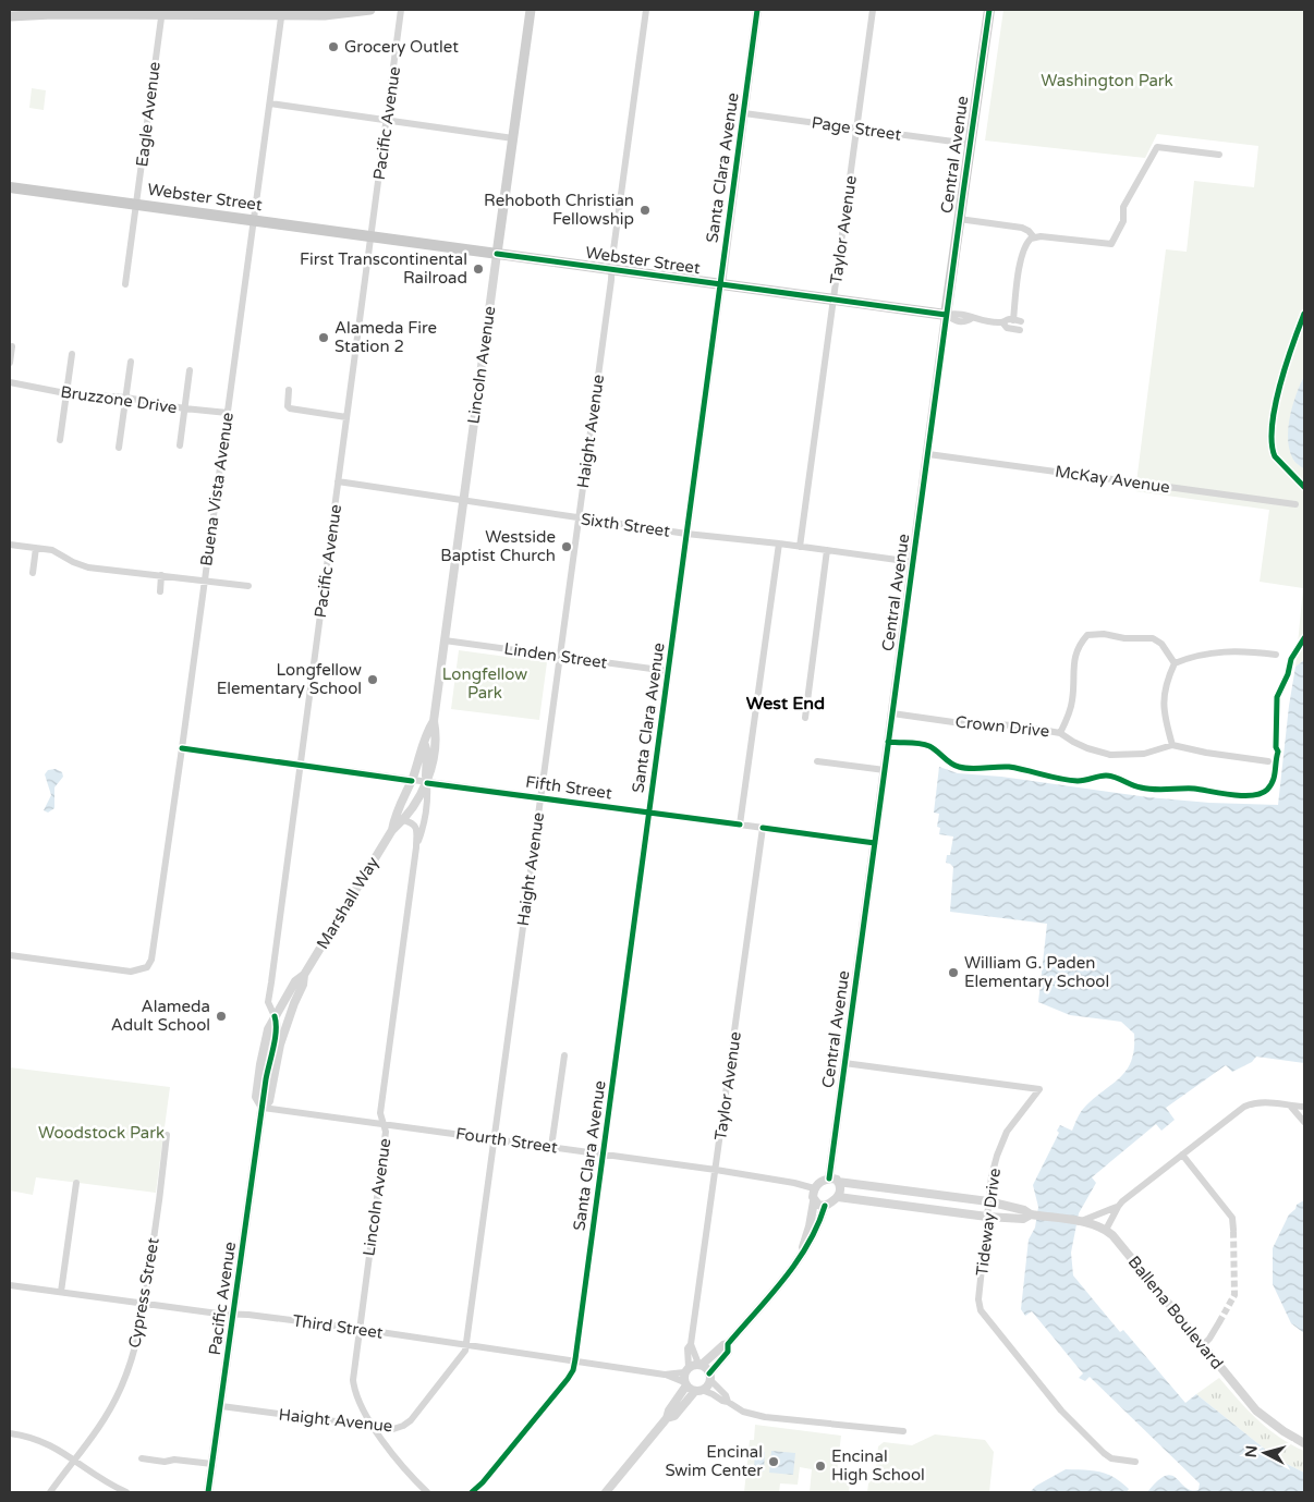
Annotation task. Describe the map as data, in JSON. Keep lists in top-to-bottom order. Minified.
{"streets":{"main road":["Central Avenue","Webster Street","Lincoln Avenue"],"street":["Eagle Avenue","Pacific Avenue","Page Street","Santa Clara Avenue","Taylor Avenue","Bruzzone Drive","Haight Avenue","McKay Avenue","Buena Vista Avenue","Sixth Street","Linden Street","Crown Drive","Fifth Street","Marshall Way","Fourth Street","Tideway Drive","Cypress Street","Ballena Boulevard","Third Street"]},"crossings":[["Eagle Avenue","Webster Street"],["Pacific Avenue","Webster Street"],["Pacific Avenue","Haight Avenue"],["Pacific Avenue","Sixth Street"],["Pacific Avenue","Fifth Street"],["Pacific Avenue","Marshall Way"],["Pacific Avenue","Fourth Street"],["Pacific Avenue","Third Street"],["Page Street","Central Avenue"],["Page Street","Santa Clara Avenue"],["Page Street","Taylor Avenue"],["Central Avenue","Webster Street"],["Central Avenue","McKay Avenue"],["Central Avenue","Sixth Street"],["Central Avenue","Crown Drive"],["Central Avenue","Fifth Street"],["Central Avenue","Fourth Street"],["Central Avenue","Tideway Drive"],["Santa Clara Avenue","Webster Street"],["Santa Clara Avenue","Sixth Street"],["Santa Clara Avenue","Linden Street"],["Santa Clara Avenue","Fifth Street"],["Santa Clara Avenue","Fourth Street"],["Santa Clara Avenue","Third Street"],["Webster Street","Taylor Avenue"],["Webster Street","Lincoln Avenue"],["Webster Street","Haight Avenue"],["Webster Street","Buena Vista Avenue"],["Taylor Avenue","Sixth Street"],["Taylor Avenue","Fifth Street"],["Taylor Avenue","Fourth Street"],["Taylor Avenue","Third Street"],["Lincoln Avenue","Haight Avenue"],["Lincoln Avenue","Sixth Street"],["Lincoln Avenue","Linden Street"],["Lincoln Avenue","Fifth Street"],["Lincoln Avenue","Marshall Way"],["Lincoln Avenue","Fourth Street"],["Lincoln Avenue","Third Street"],["Bruzzone Drive","Buena Vista Avenue"],["Haight Avenue","Sixth Street"],["Haight Avenue","Linden Street"],["Haight Avenue","Fifth Street"],["Haight Avenue","Fourth Street"],["Haight Avenue","Third Street"],["Buena Vista Avenue","Fifth Street"],["Fifth Street","Marshall Way"],["Cypress Street","Third Street"]],"districts":["West End"],"parks":["Washington Park","Longfellow Park","Woodstock Park"],"places":["Grocery Outlet","Rehoboth Christian Fellowship","First Transcontinental Railroad","Alameda Fire Station 2","Westside Baptist Church","Longfellow Elementary School","William G. Paden Elementary School","Alameda Adult School","Encinal Swim Center","Encinal High School"],"north":"left"}
